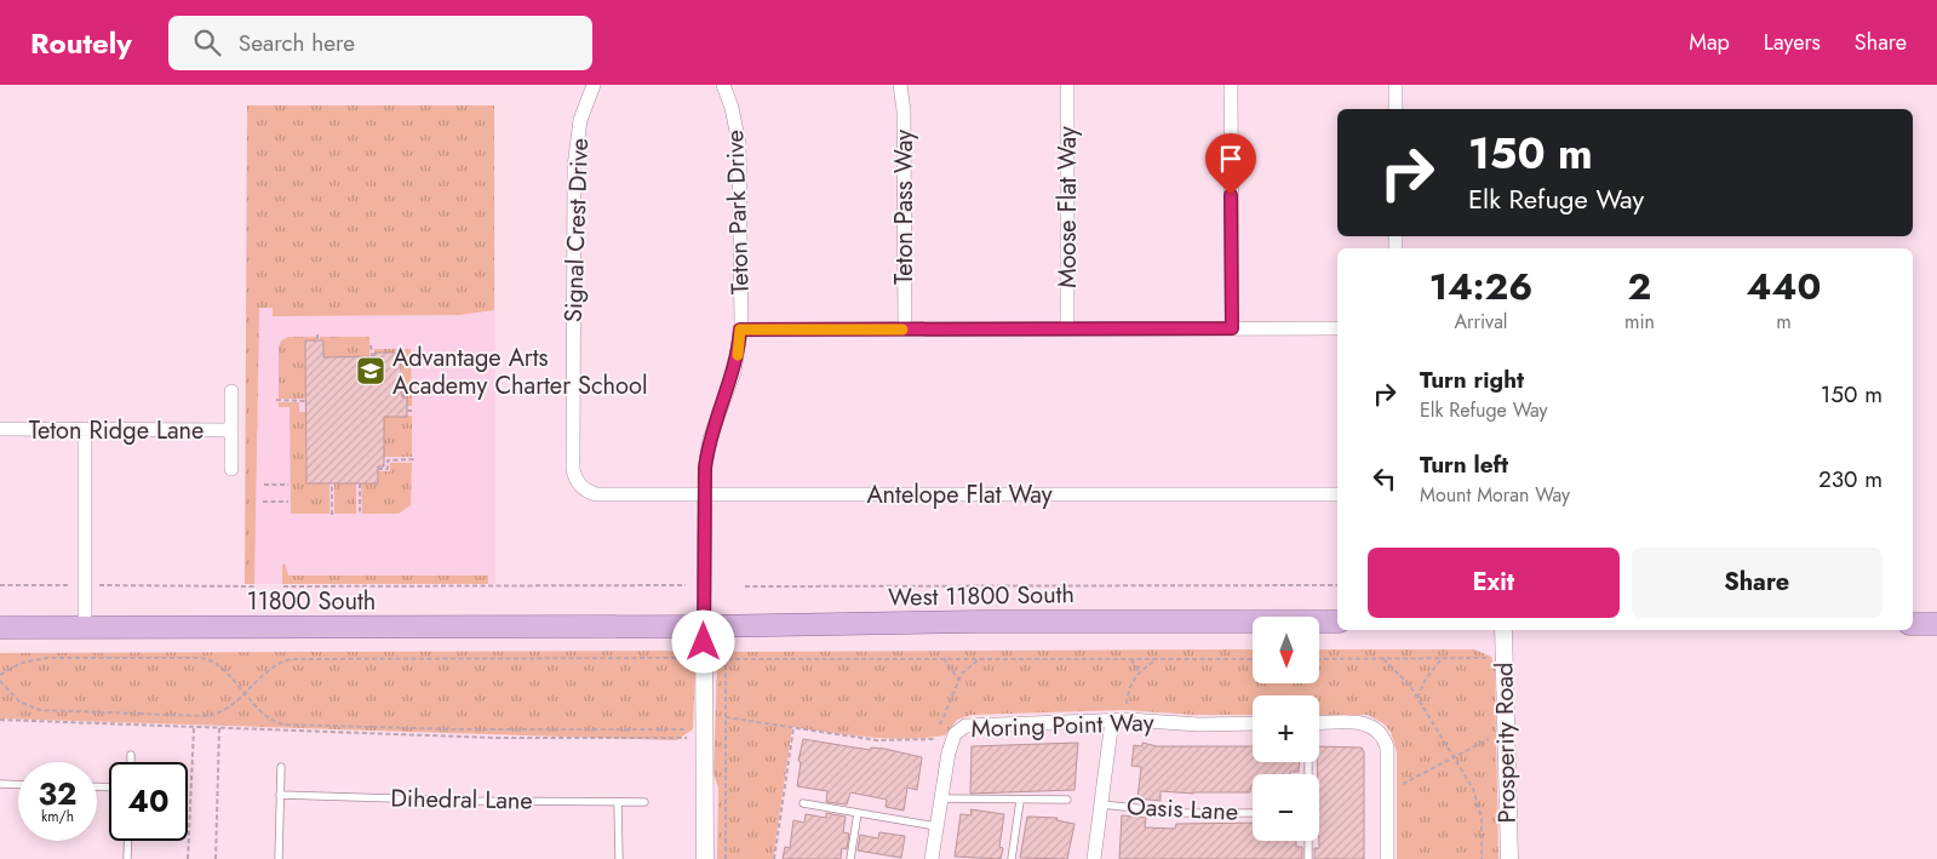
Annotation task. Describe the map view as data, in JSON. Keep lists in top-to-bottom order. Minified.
{"streets":{"main road":["West 11800 South","11800 South"],"street":["Teton Pass Way","Moose Flat Way","Teton Park Drive","Signal Crest Drive","Teton Ridge Lane","Antelope Flat Way","Moring Point Way","Prosperity Road"],"lane":["Dihedral Lane","Oasis Lane"]},"crossings":[["Teton Park Drive","Antelope Flat Way"],["Teton Park Drive","West 11800 South"],["Signal Crest Drive","Antelope Flat Way"],["West 11800 South","11800 South"]],"places":{"school or university":["Advantage Arts Academy Charter School"]},"north":"bottom","page":{"header":"Routely","search":"Search here","nav":["Map","Layers","Share"],"turn":["150 m","Elk Refuge Way"],"eta":["14:26","Arrival","2","min","440","m"],"list":[{"name":"Turn right","note":"Elk Refuge Way","value":"150 m"},{"name":"Turn left","note":"Mount Moran Way","value":"230 m"}],"buttons":["Exit","Share"],"map_buttons":["+","−"],"speed":"32 km/h","limit":"40"}}
